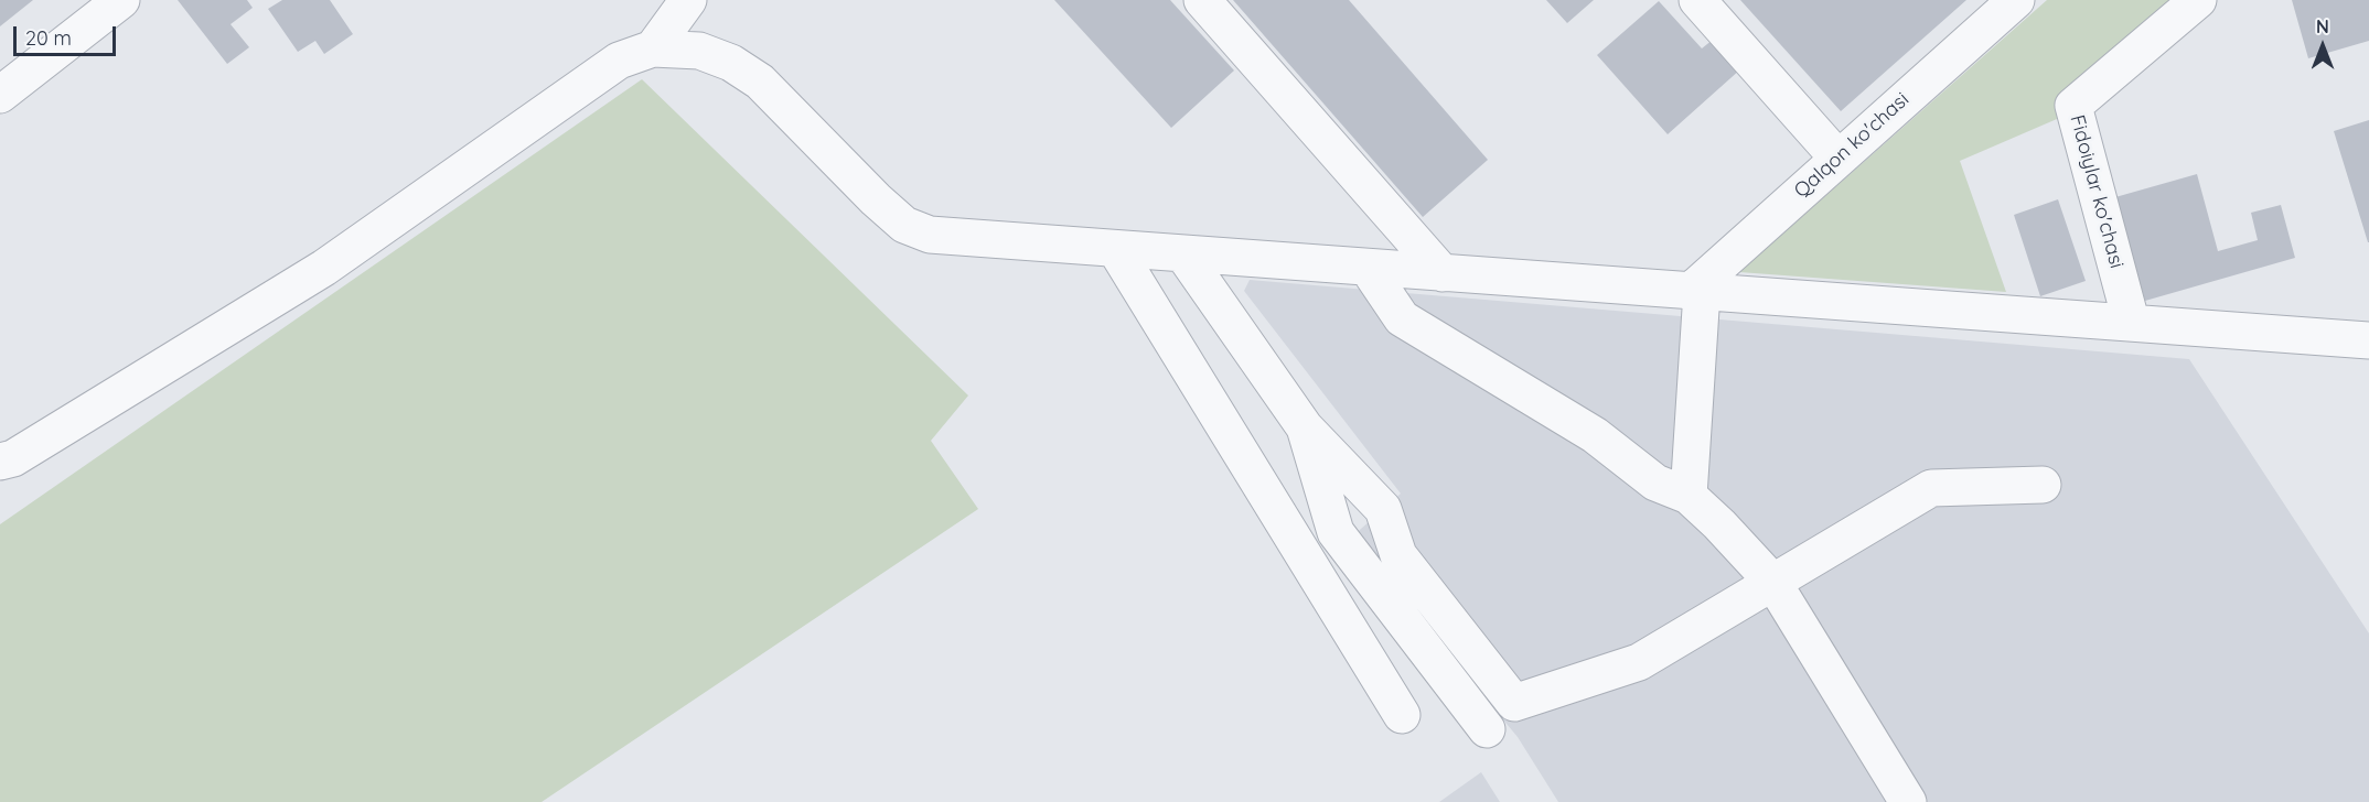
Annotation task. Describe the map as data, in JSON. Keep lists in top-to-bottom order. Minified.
{"streets":{"street":["Qalqon ko'chasi","Fidoiylar ko'chasi"]},"scale_bar":"20 m","north":"top"}
